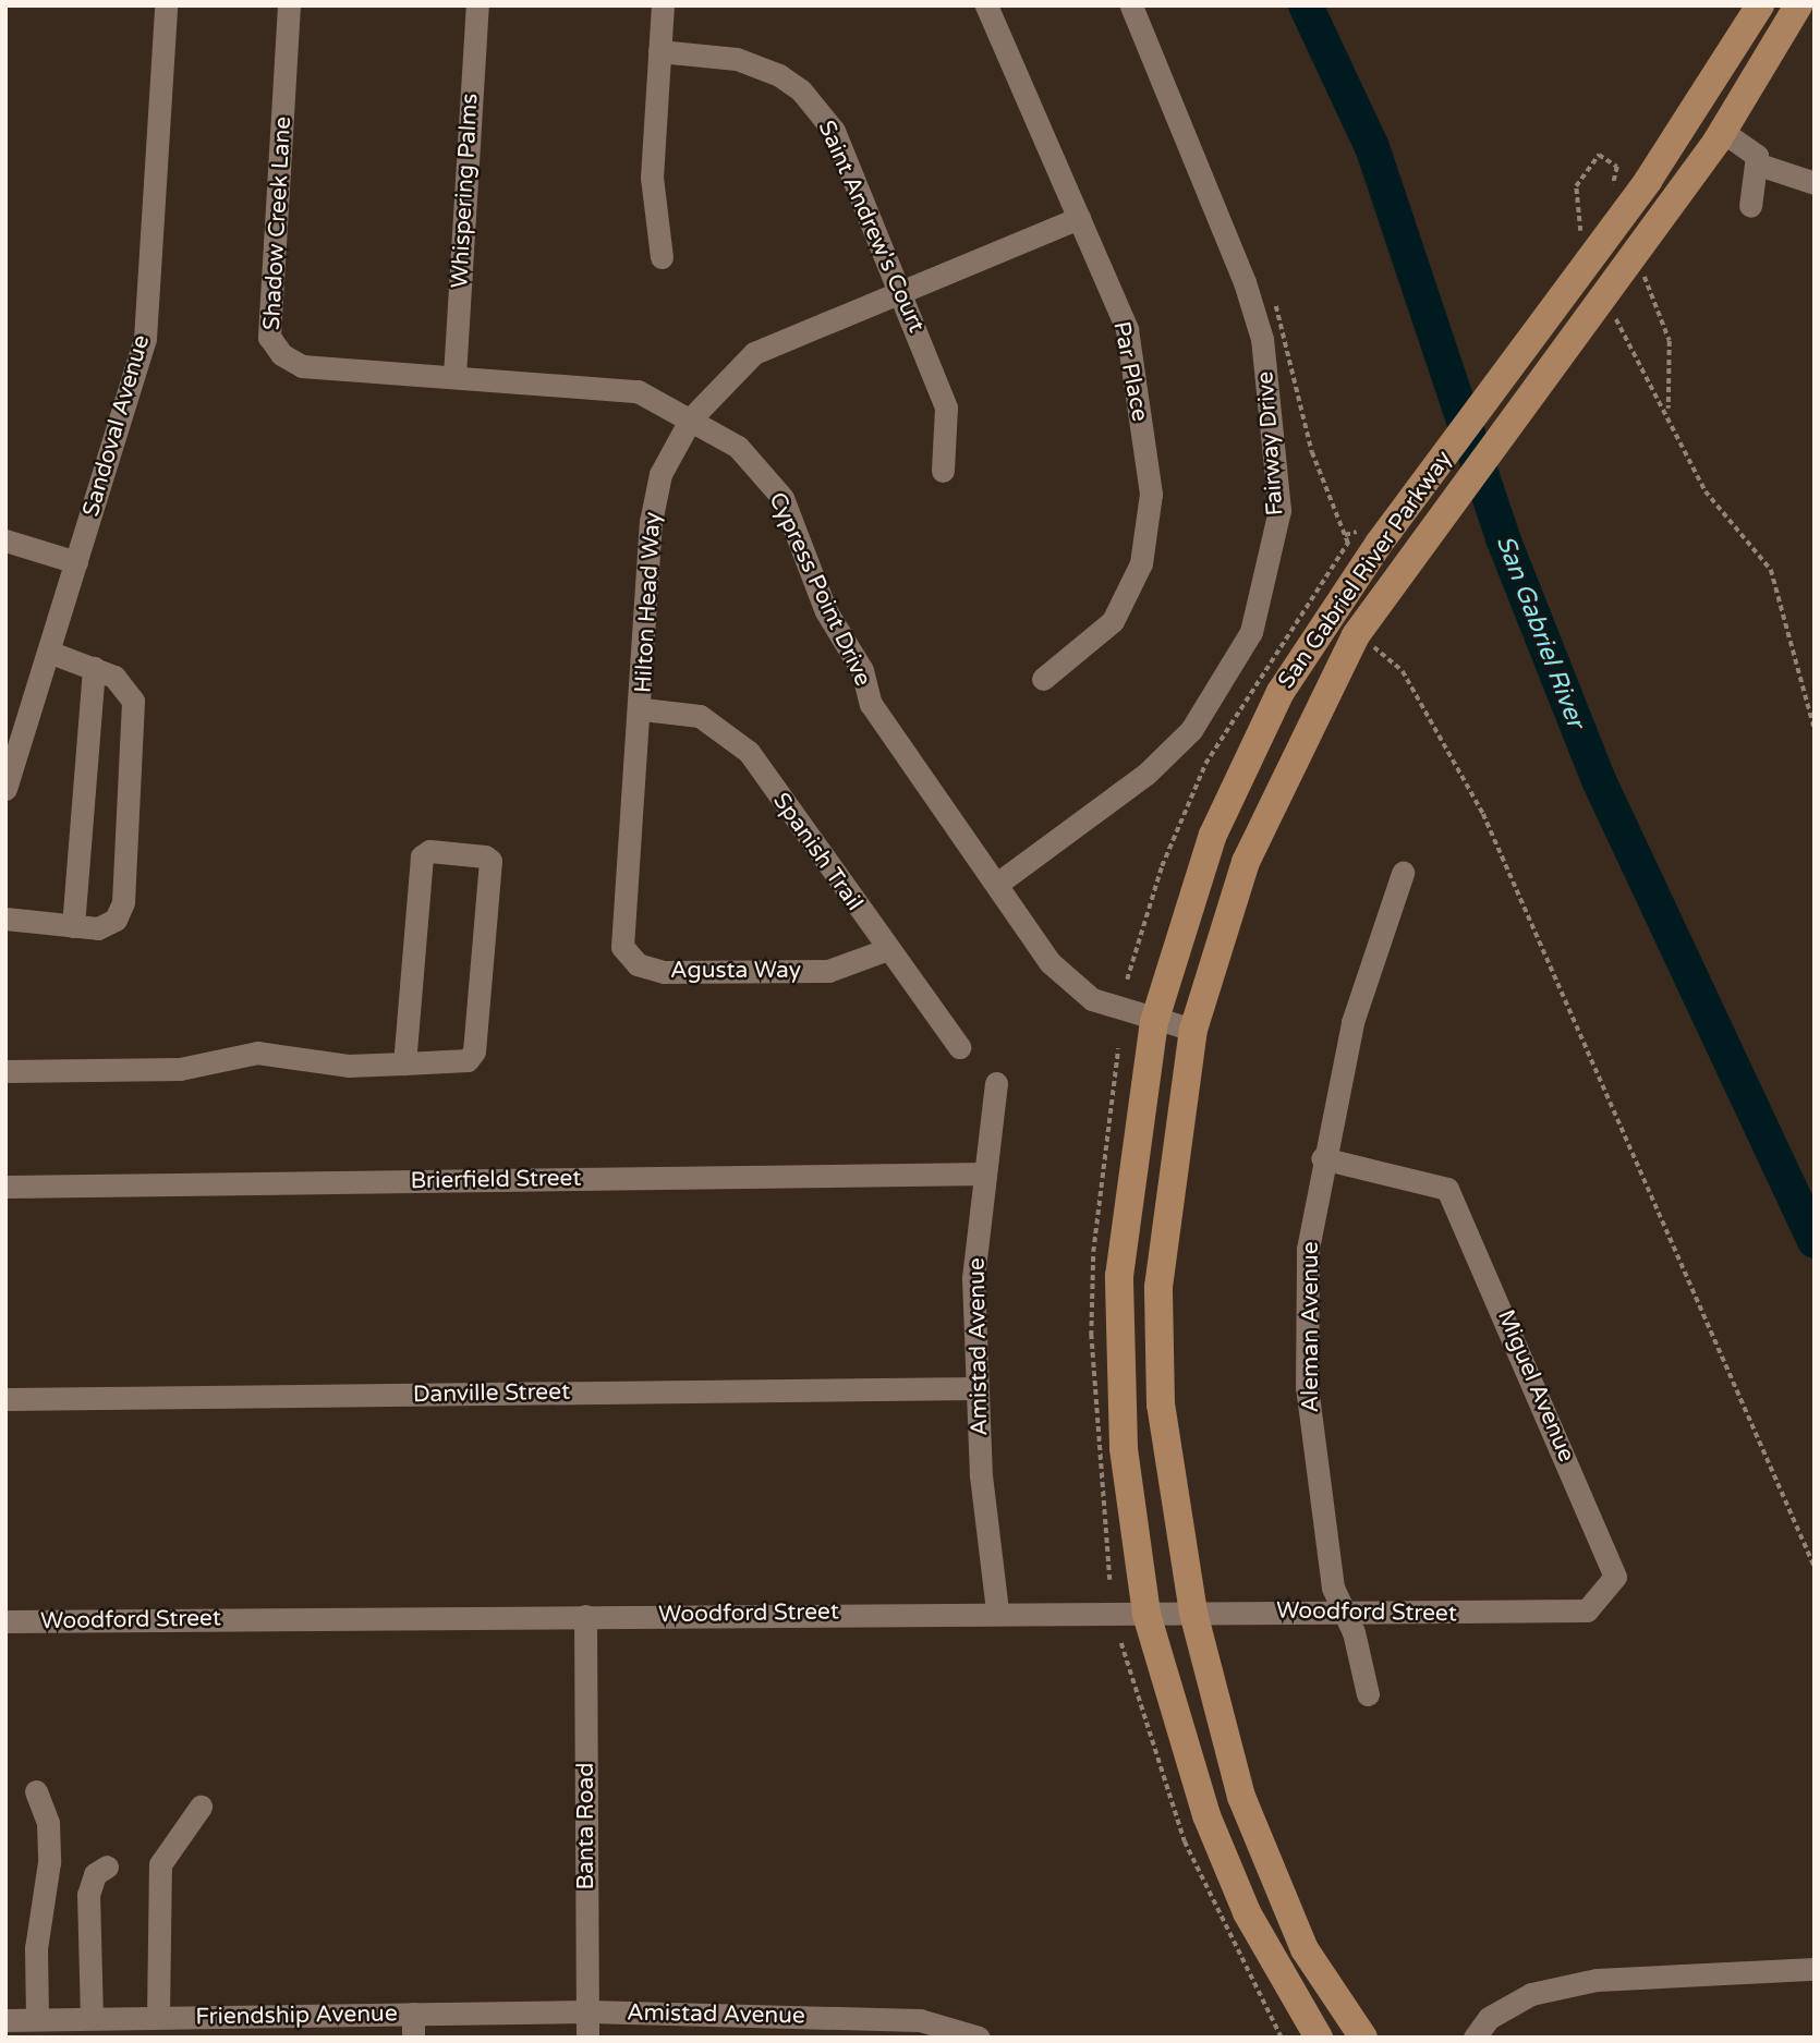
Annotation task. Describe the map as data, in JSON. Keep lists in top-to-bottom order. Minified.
{"streets":{"main road":["San Gabriel River Parkway"],"street":["Whispering Palms","Shadow Creek Lane","Saint Andrew's Court","Par Place","Sandoval Avenue","Fairway Drive","Cypress Point Drive","Hilton Head Way","Spanish Trail","Agusta Way","Brierfield Street","Aleman Avenue","Amistad Avenue","Miguel Avenue","Danville Street","Woodford Street","Banta Road","Friendship Avenue"]},"crossings":[["Whispering Palms","Shadow Creek Lane"],["Whispering Palms","Cypress Point Drive"],["Shadow Creek Lane","Cypress Point Drive"],["Saint Andrew's Court","Hilton Head Way"],["Par Place","Hilton Head Way"],["Fairway Drive","Cypress Point Drive"],["San Gabriel River Parkway","Cypress Point Drive"],["San Gabriel River Parkway","Woodford Street"],["Cypress Point Drive","Hilton Head Way"],["Hilton Head Way","Spanish Trail"],["Hilton Head Way","Agusta Way"],["Spanish Trail","Agusta Way"],["Brierfield Street","Amistad Avenue"],["Aleman Avenue","Miguel Avenue"],["Aleman Avenue","Woodford Street"],["Amistad Avenue","Danville Street"],["Amistad Avenue","Woodford Street"],["Amistad Avenue","Banta Road"],["Amistad Avenue","Friendship Avenue"],["Miguel Avenue","Woodford Street"],["Woodford Street","Banta Road"],["Banta Road","Friendship Avenue"]],"water":["San Gabriel River"]}
